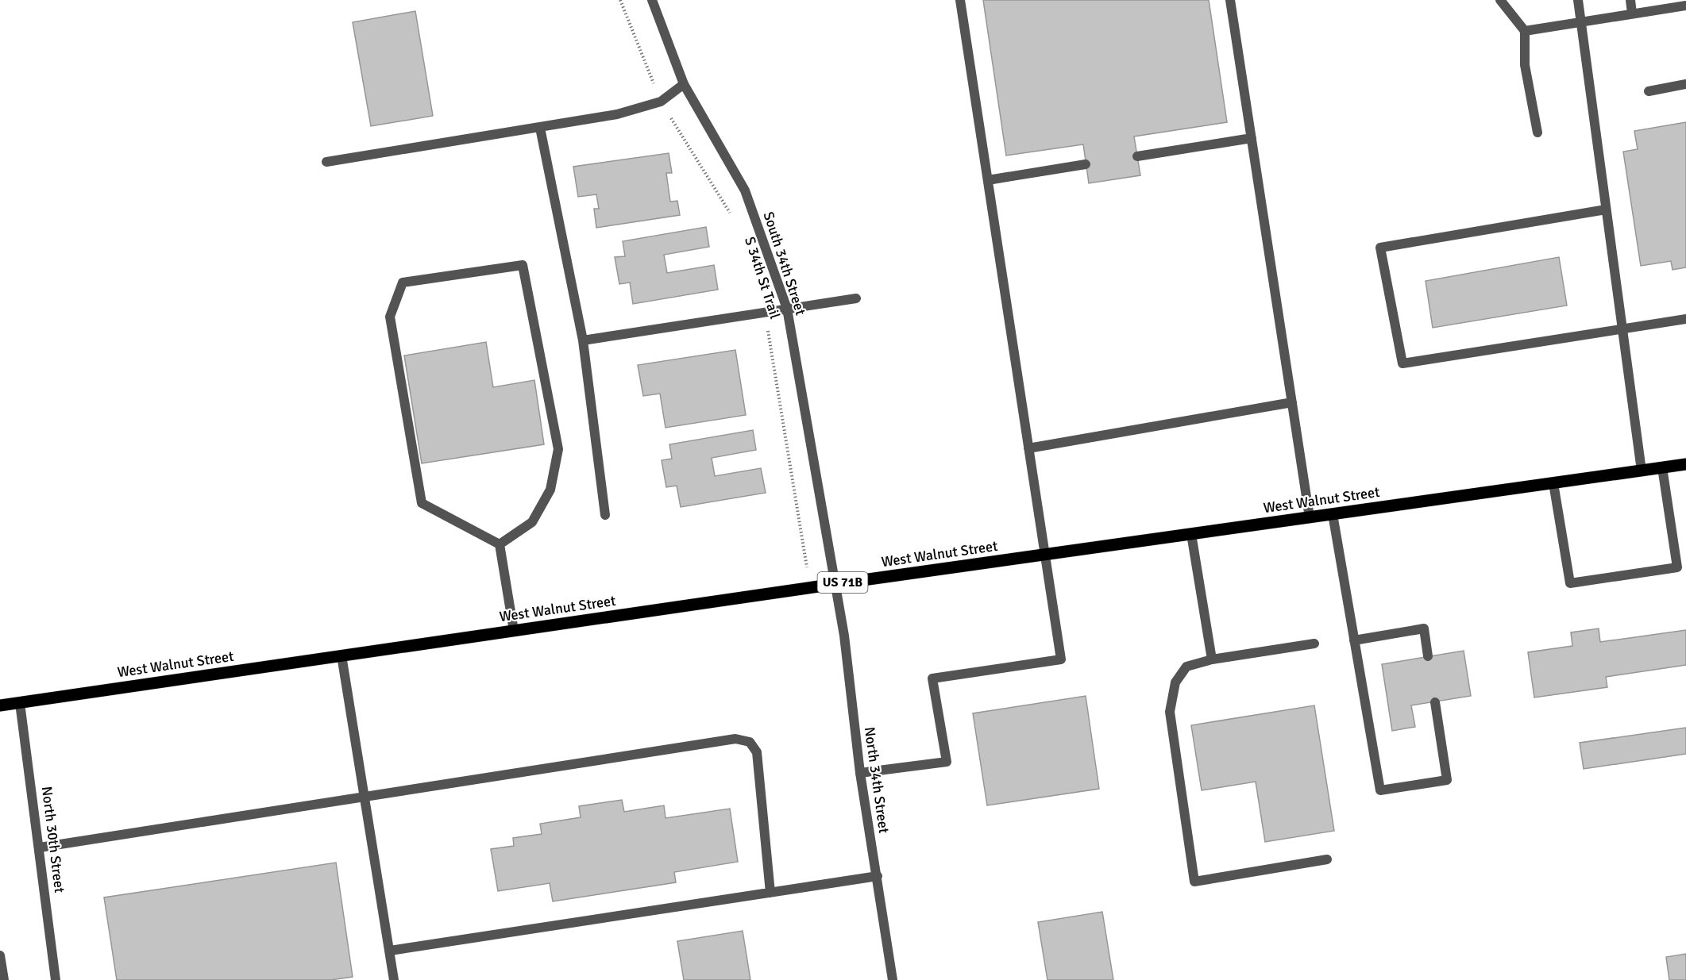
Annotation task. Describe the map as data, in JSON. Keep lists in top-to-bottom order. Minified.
{"streets":{"main road":["West Walnut Street","US 71B"],"street":["South 34th Street","North 34th Street","North 30th Street"],"path":["S 34th St Trail"]},"crossings":[["South 34th Street","West Walnut Street"],["South 34th Street","North 34th Street"],["S 34th St Trail","West Walnut Street"],["West Walnut Street","North 34th Street"],["West Walnut Street","North 30th Street"]]}
